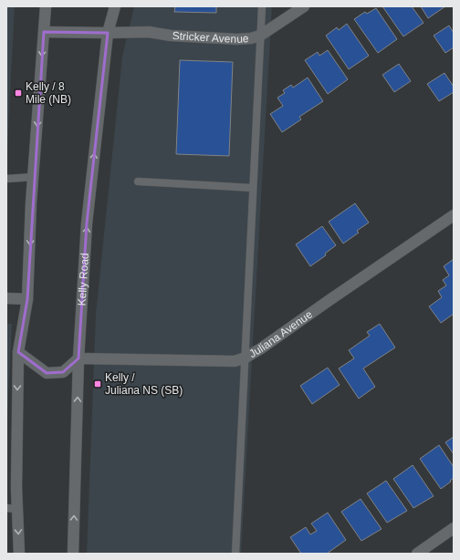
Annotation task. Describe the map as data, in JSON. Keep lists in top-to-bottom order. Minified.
{"streets":{"street":["Stricker Avenue","Kelly Road","Juliana Avenue"]},"crossings":[["Stricker Avenue","Kelly Road"],["Kelly Road","Juliana Avenue"]],"places":{"transit":["Kelly / 8 Mile (NB)","Kelly / Juliana NS (SB)"]}}
